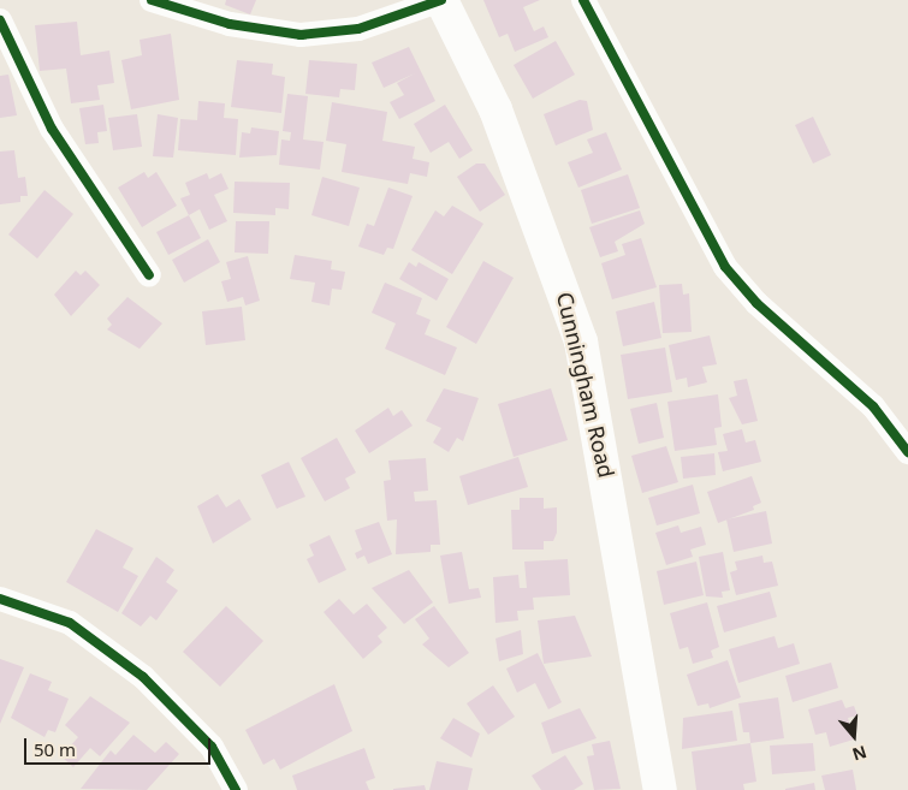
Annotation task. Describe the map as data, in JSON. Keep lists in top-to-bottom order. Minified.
{"streets":{"main road":["Cunningham Road"]},"scale_bar":"50 m","north":"bottom"}
